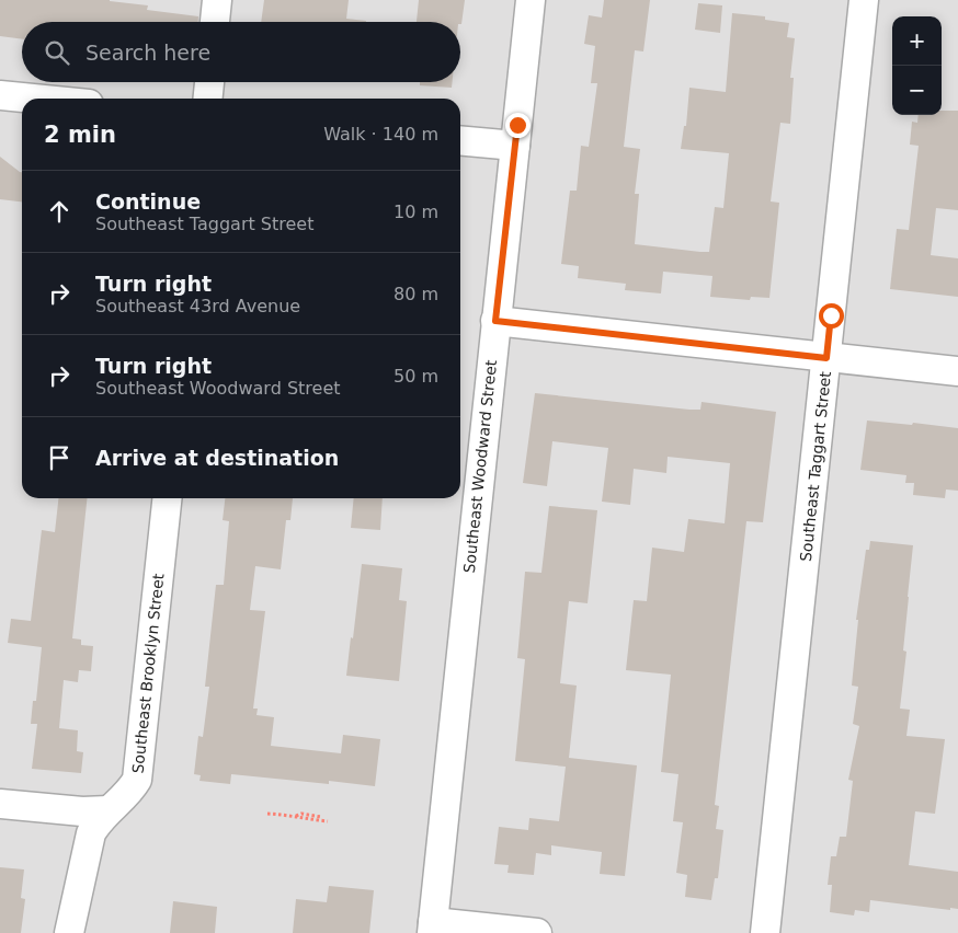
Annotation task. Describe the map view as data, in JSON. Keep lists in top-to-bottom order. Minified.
{"streets":{"street":["Southeast Woodward Street","Southeast Taggart Street","Southeast Brooklyn Street"]},"page":{"map_buttons":["+","−"],"search":"Search here","heading":["2 min","Walk · 140 m"],"list":[["Continue","Southeast Taggart Street","10 m"],["Turn right","Southeast 43rd Avenue","80 m"],["Turn right","Southeast Woodward Street","50 m"],"Arrive at destination"]}}
